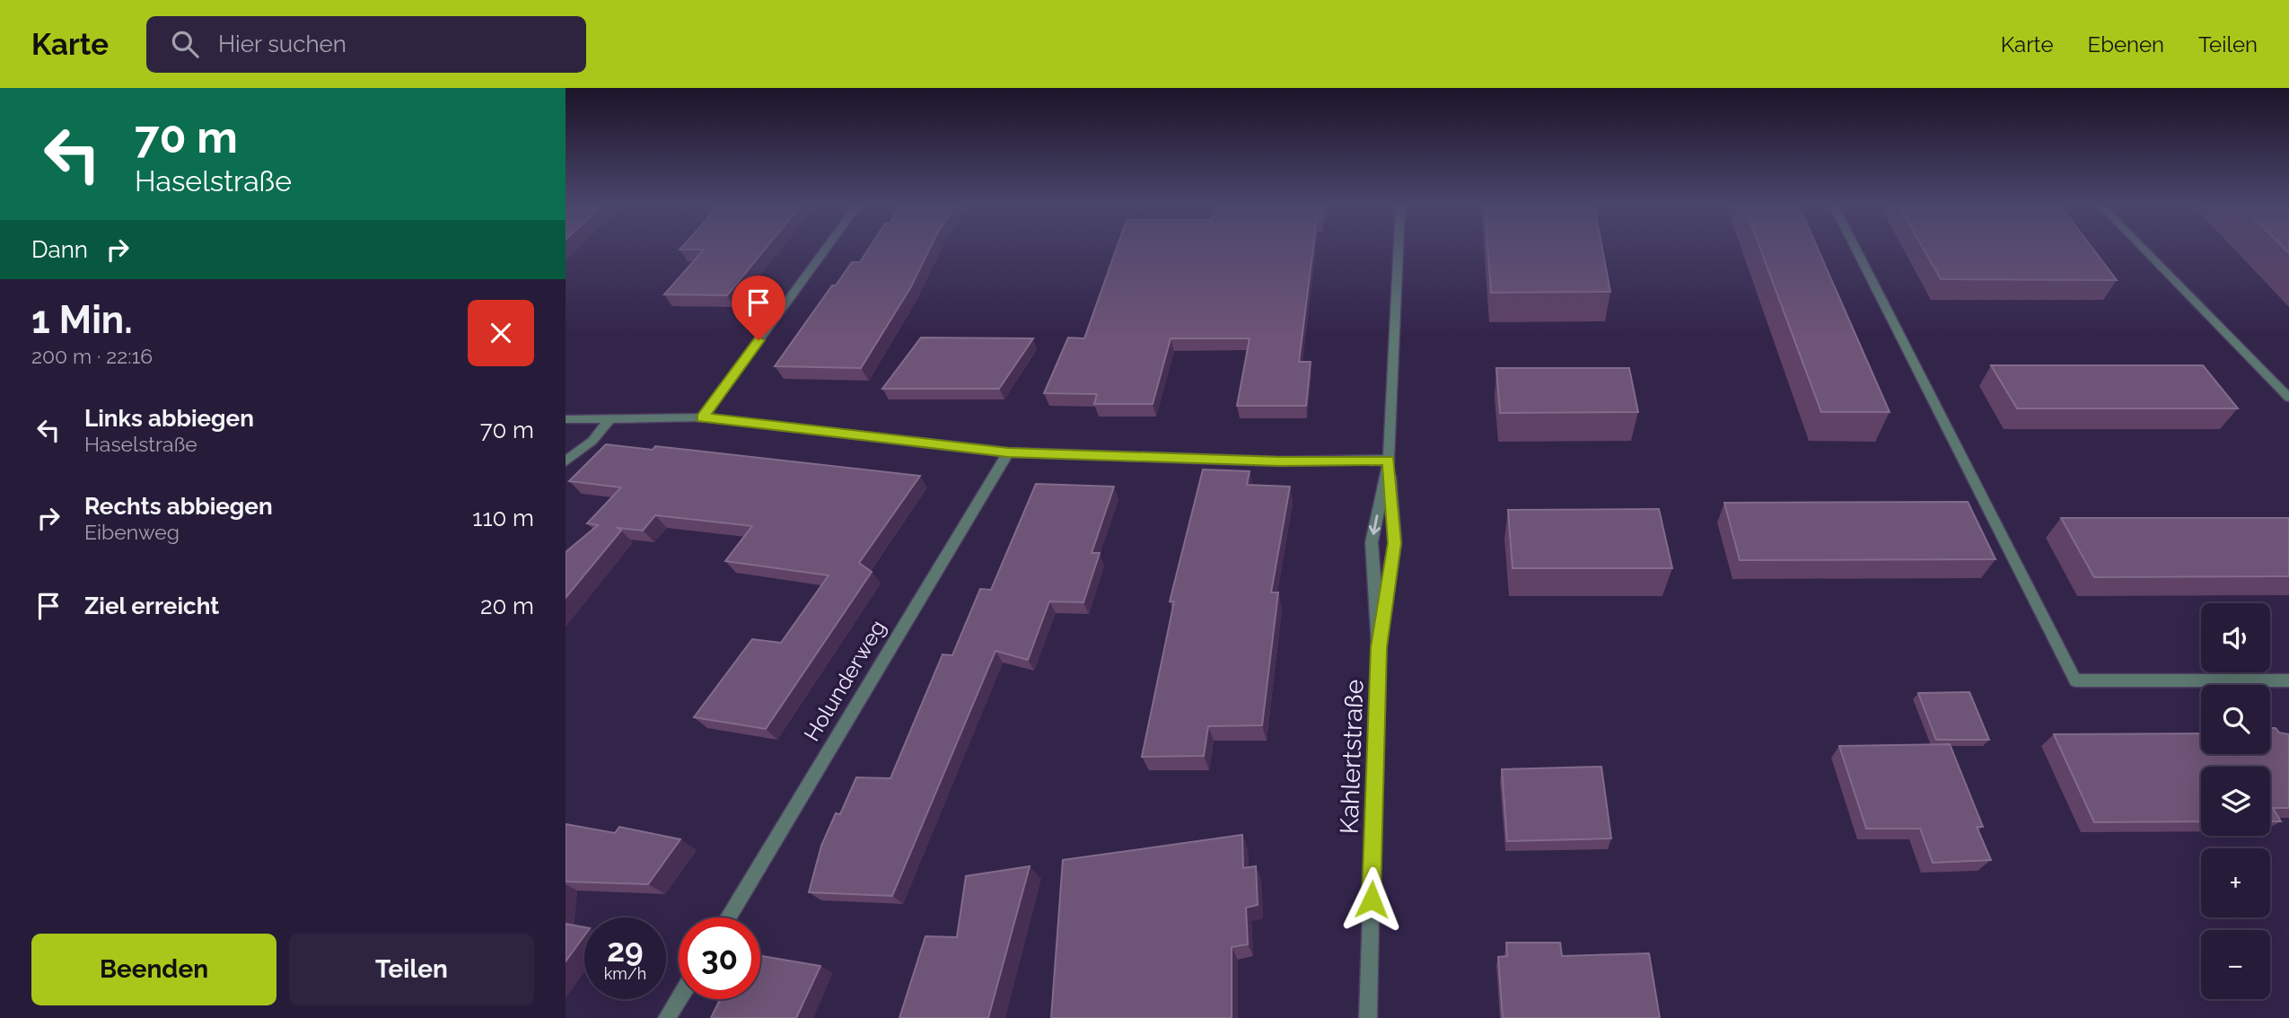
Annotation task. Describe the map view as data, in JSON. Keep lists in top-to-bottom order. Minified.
{"streets":{"street":["Holunderweg","Kahlertstraße"]},"page":{"header":"Karte","search":"Hier suchen","nav":["Karte","Ebenen","Teilen"],"turn":["70 m","Haselstraße"],"then":"Dann","heading":["1 Min.","200 m · 22:16"],"list":[{"name":"Links abbiegen","note":"Haselstraße","value":"70 m"},{"name":"Rechts abbiegen","note":"Eibenweg","value":"110 m"},{"name":"Ziel erreicht","value":"20 m"}],"map_buttons":["+","−"],"speed":"29 km/h","limit":"30","buttons":["Beenden","Teilen"]}}
